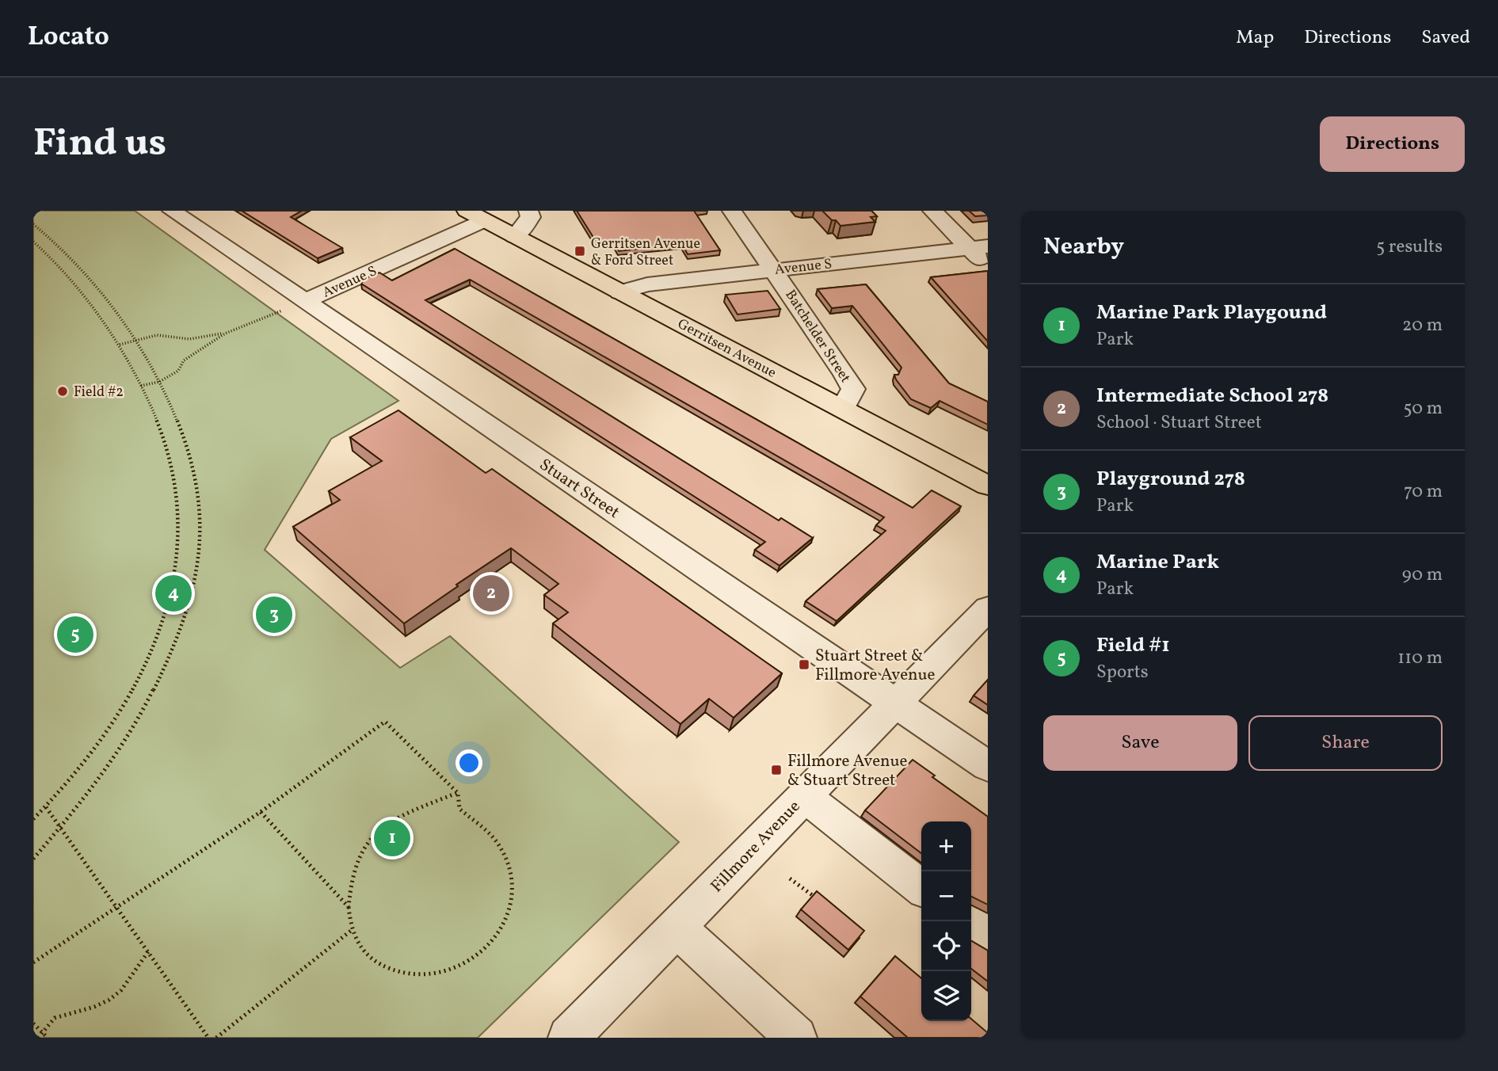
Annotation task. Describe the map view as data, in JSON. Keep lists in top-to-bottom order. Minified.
{"streets":{"main road":["Gerritsen Avenue"],"street":["Avenue S","Batchelder Street","Stuart Street","Fillmore Avenue"]},"crossings":[["Avenue S","Batchelder Street"],["Avenue S","Gerritsen Avenue"],["Avenue S","Stuart Street"],["Batchelder Street","Gerritsen Avenue"],["Stuart Street","Fillmore Avenue"]],"places":{"transit":["Gerritsen Avenue & Ford Street","Stuart Street & Fillmore Avenue","Fillmore Avenue & Stuart Street"],"other":["Field #2"]},"page":{"header":"Locato","nav":["Map","Directions","Saved"],"buttons":["Directions",["Save","Share"]],"title":"Find us","heading":["Nearby","5 results"],"list":[{"mark":"1","name":"Marine Park Playgound","note":"Park","value":"20 m"},{"mark":"2","name":"Intermediate School 278","note":"School · Stuart Street","value":"50 m"},{"mark":"3","name":"Playground 278","note":"Park","value":"70 m"},{"mark":"4","name":"Marine Park","note":"Park","value":"90 m"},{"mark":"5","name":"Field #1","note":"Sports","value":"110 m"}],"pins":["2","4","3","5","1"],"map_buttons":["+","−"]}}
